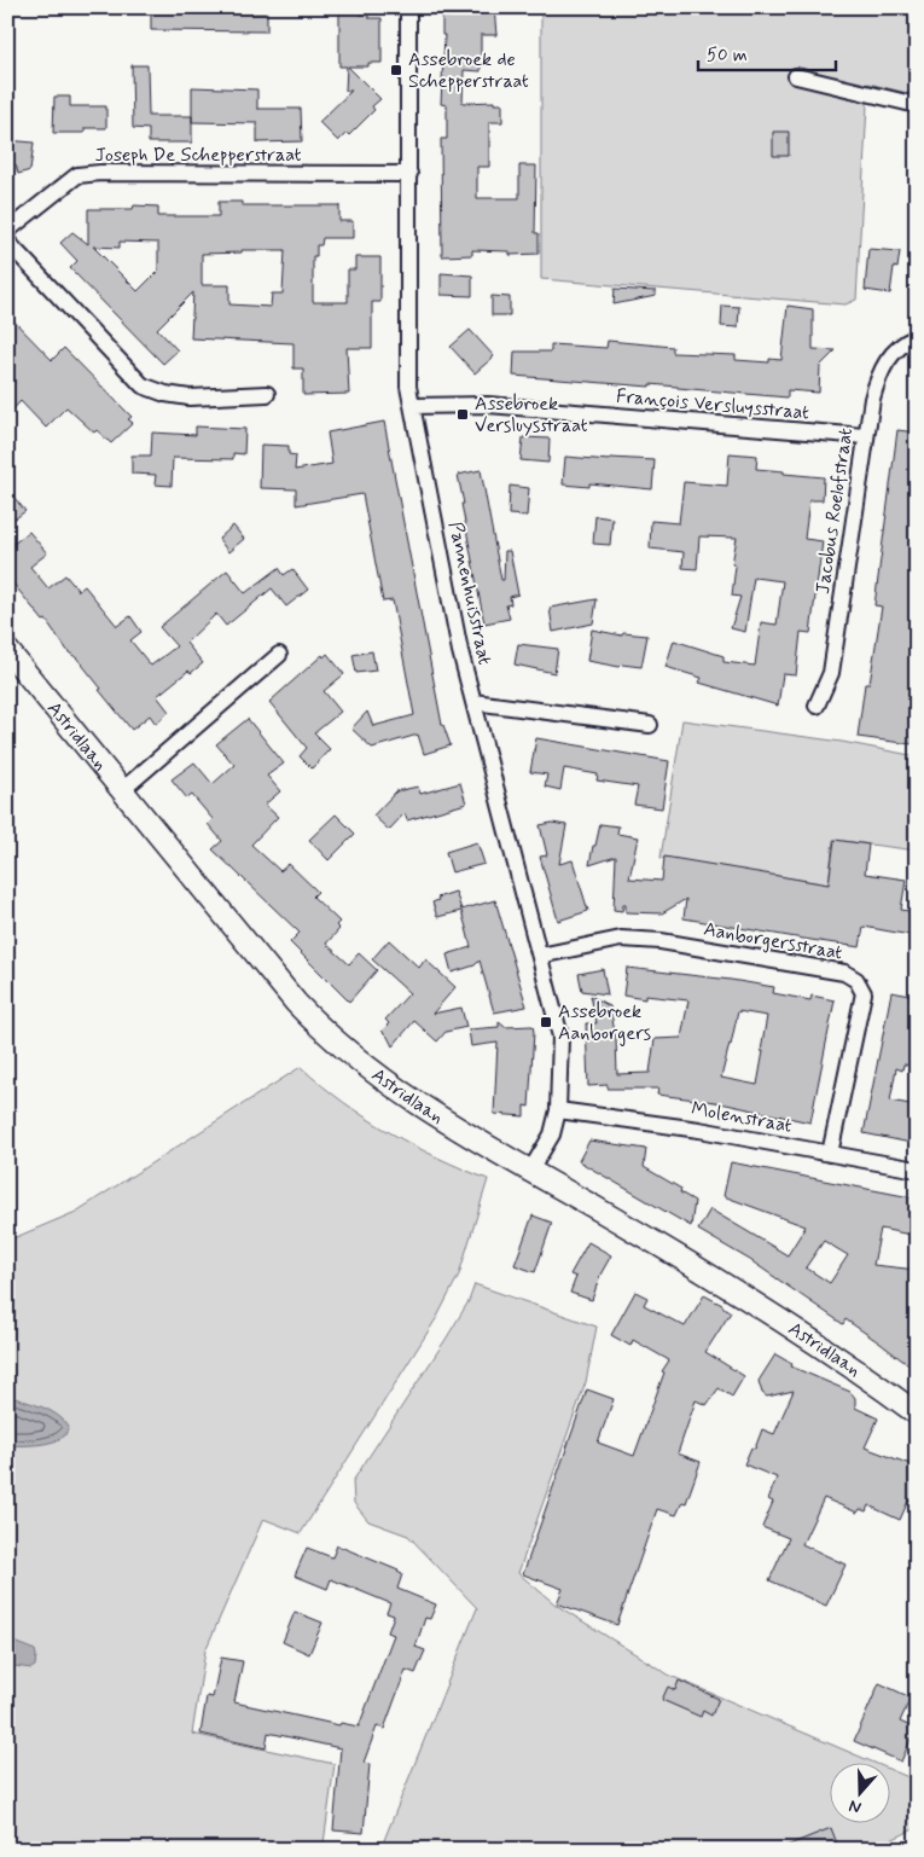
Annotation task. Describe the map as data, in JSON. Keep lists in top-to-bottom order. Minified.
{"streets":{"main road":["Astridlaan"],"street":["Joseph De Schepperstraat","François Versluysstraat","Jacobus Roelofstraat","Pannenhuisstraat","Aanborgersstraat","Molenstraat"]},"crossings":[["Joseph De Schepperstraat","Pannenhuisstraat"],["François Versluysstraat","Jacobus Roelofstraat"],["François Versluysstraat","Pannenhuisstraat"],["Pannenhuisstraat","Astridlaan"],["Pannenhuisstraat","Aanborgersstraat"],["Pannenhuisstraat","Molenstraat"],["Aanborgersstraat","Molenstraat"]],"places":{"transit":["Assebroek de Schepperstraat","Assebroek Versluysstraat","Assebroek Aanborgers"]},"scale_bar":"50 m","north":"bottom"}
